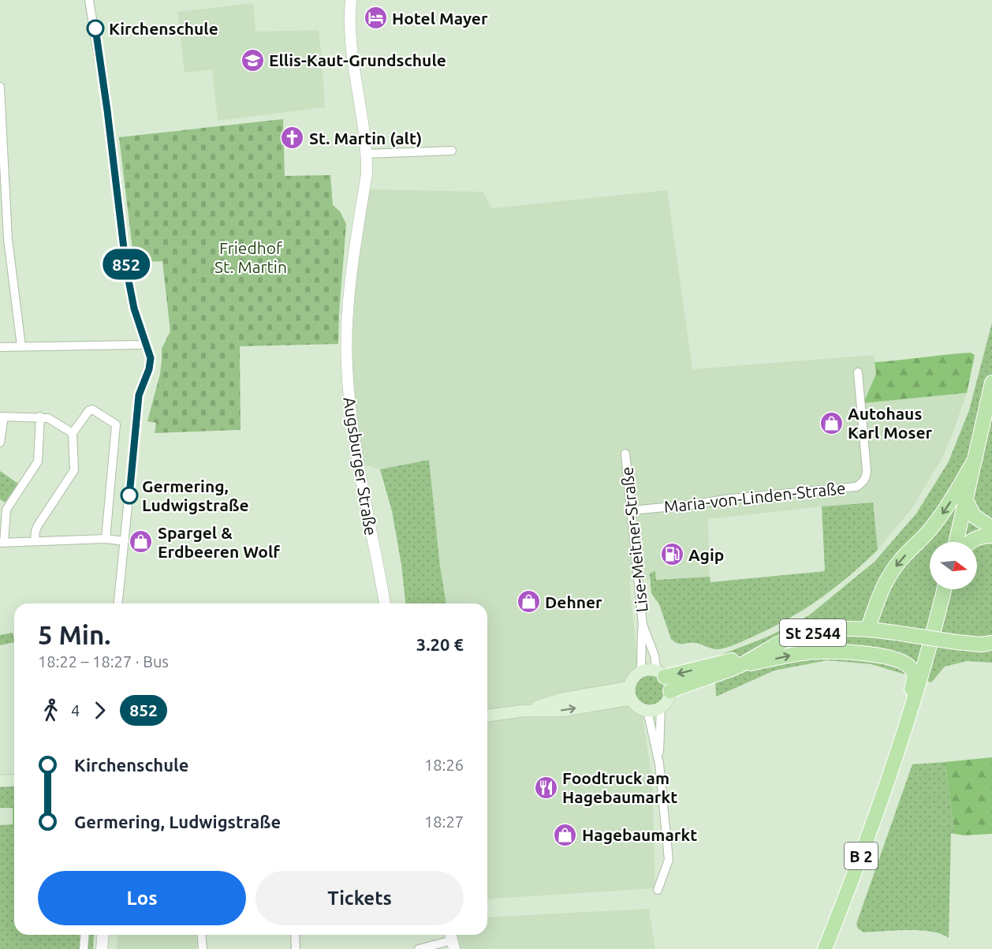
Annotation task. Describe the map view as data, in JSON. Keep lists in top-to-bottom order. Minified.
{"streets":{"main road":["St 2544","B 2"],"street":["Augsburger Straße","Maria-von-Linden-Straße","Lise-Meitner-Straße"]},"crossings":[["Maria-von-Linden-Straße","Lise-Meitner-Straße"],["Lise-Meitner-Straße","St 2544"]],"parks":["Friedhof St. Martin"],"places":{"hotel":["Hotel Mayer"],"other":["Kirchenschule","Germering, Ludwigstraße"],"school or university":["Ellis-Kaut-Grundschule"],"church":["St. Martin (alt)"],"shop":["Autohaus Karl Moser","Spargel & Erdbeeren Wolf","Dehner","Hagebaumarkt"],"fuel station":["Agip"],"restaurant":["Foodtruck am Hagebaumarkt"]},"lines":["bus line 852"],"north":"right","page":{"on_map":"852","heading":["5 Min.","18:22 – 18:27 · Bus","3.20 €"],"legs":["4","852"],"list":[{"name":"Kirchenschule","value":"18:26"},{"name":"Germering, Ludwigstraße","value":"18:27"}],"buttons":["Los","Tickets"]}}
